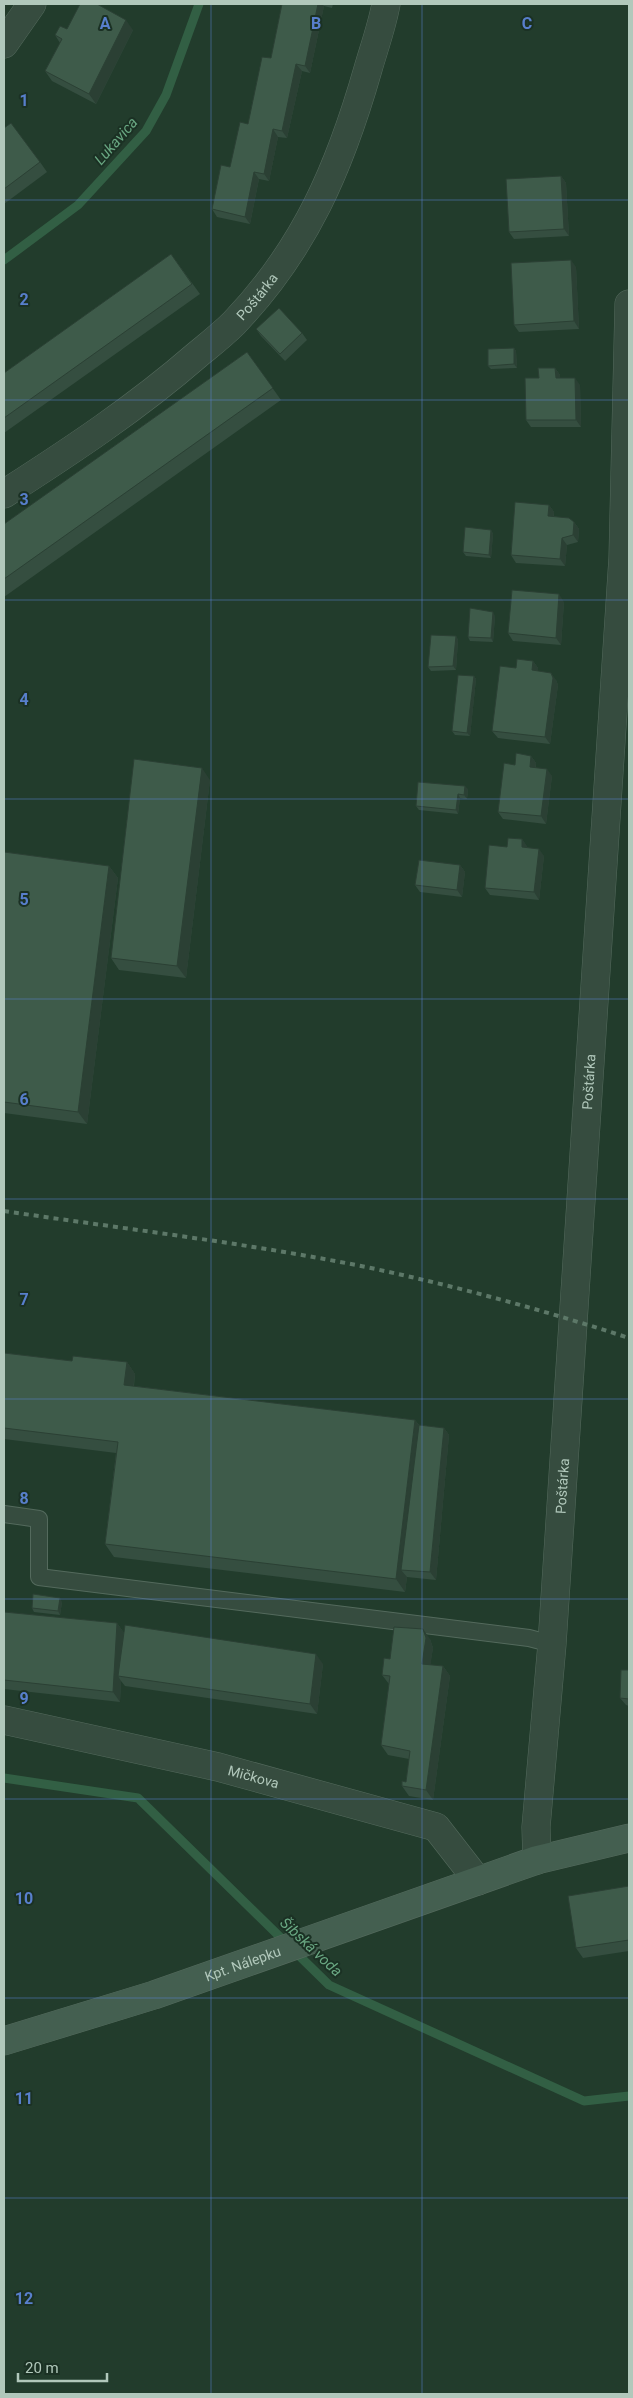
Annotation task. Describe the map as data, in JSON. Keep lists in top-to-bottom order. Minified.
{"streets":{"main road":["Kpt. Nálepku"],"street":["Poštárka","Mičkova"]},"crossings":[["Poštárka","Kpt. Nálepku"],["Mičkova","Kpt. Nálepku"]],"water":["Lukavica","Šibská voda"],"scale_bar":"20 m","grid":{"columns":["A","B","C"],"rows":["1","2","3","4","5","6","7","8","9","10","11","12"]}}
